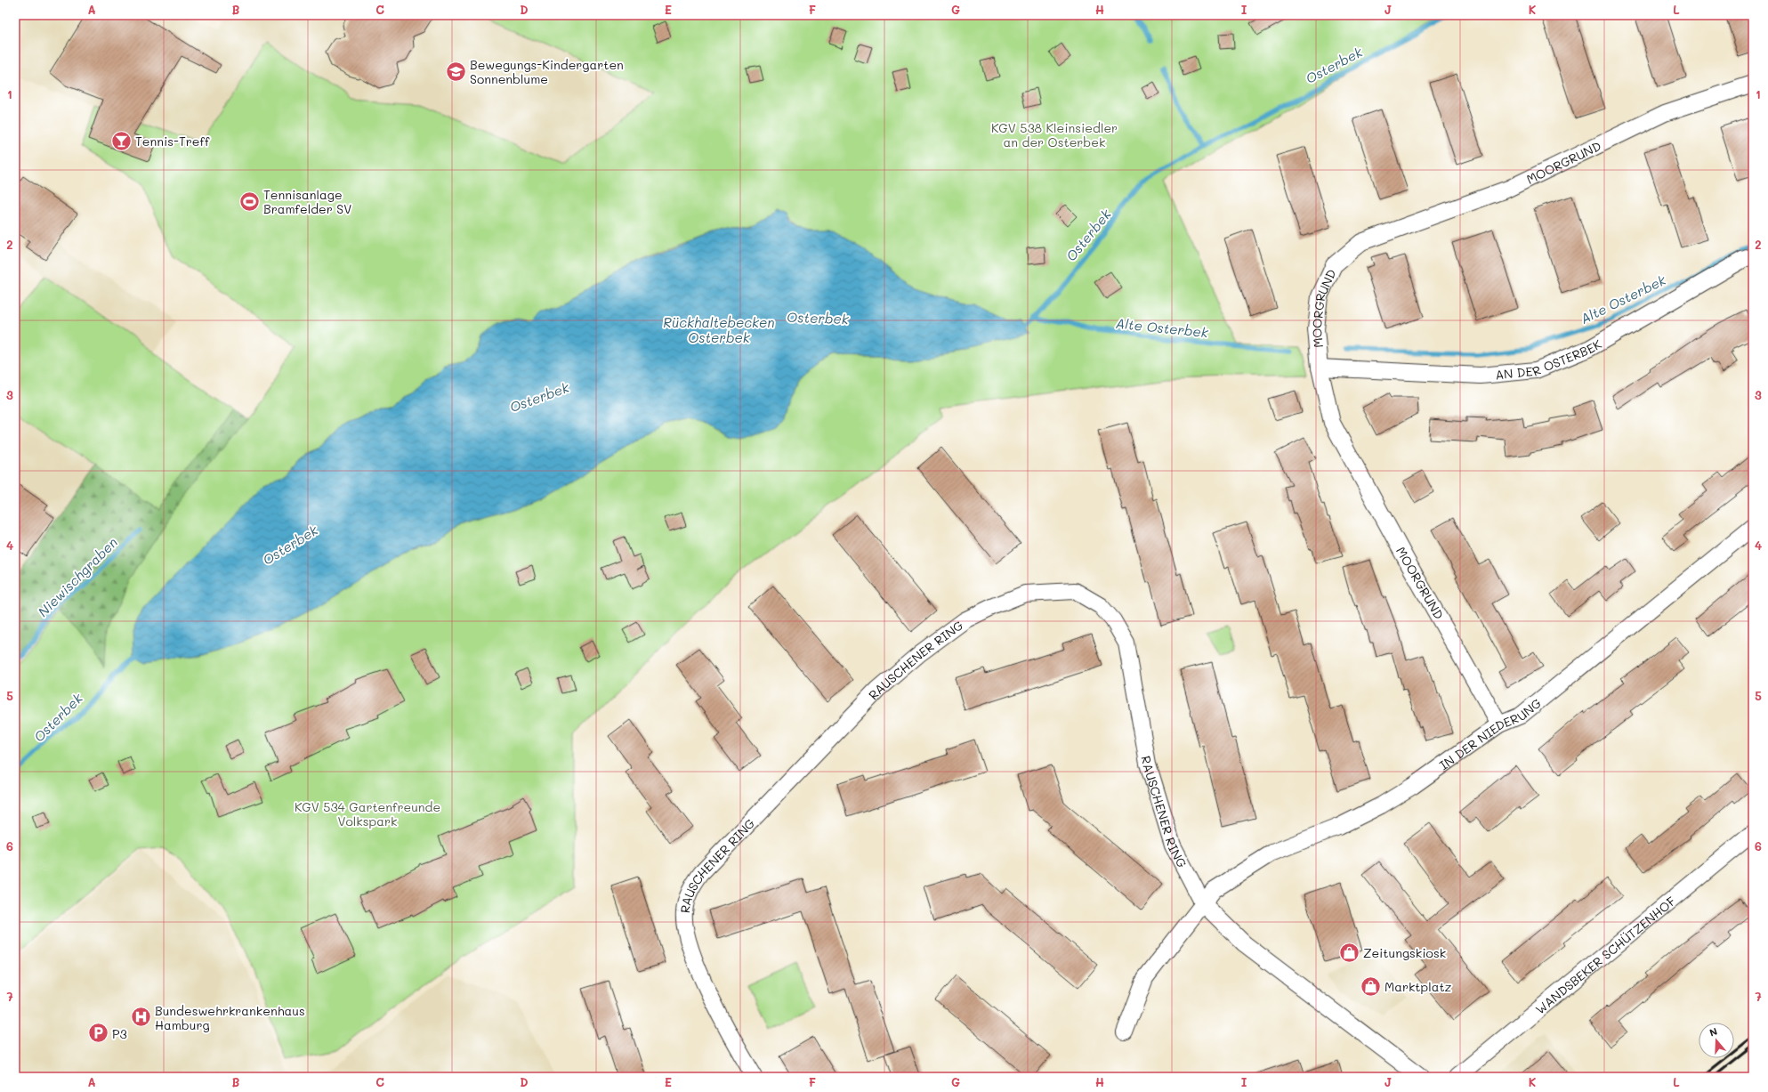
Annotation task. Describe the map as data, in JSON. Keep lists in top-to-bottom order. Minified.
{"streets":{"street":["MOORGRUND","AN DER OSTERBEK","RAUSCHENER RING","IN DER NIEDERUNG","WANDSBEKER SCHÜTZENHOF"]},"crossings":[["MOORGRUND","AN DER OSTERBEK"],["MOORGRUND","IN DER NIEDERUNG"],["RAUSCHENER RING","IN DER NIEDERUNG"]],"water":["Osterbek","Alte Osterbek","Rückhaltebecken Osterbek","Niewischgraben"],"parks":["KGV 538 Kleinsiedler an der Osterbek","KGV 534 Gartenfreunde Volkspark"],"places":{"school or university":["Bewegungs-Kindergarten Sonnenblume"],"bar":["Tennis-Treff"],"sports":["Tennisanlage Bramfelder SV"],"shop":["Zeitungskiosk","Marktplatz"],"hospital":["Bundeswehrkrankenhaus Hamburg"],"parking":["P3"]},"north":"top","grid":{"columns":["A","B","C","D","E","F","G","H","I","J","K","L"],"rows":["1","2","3","4","5","6","7"]}}
